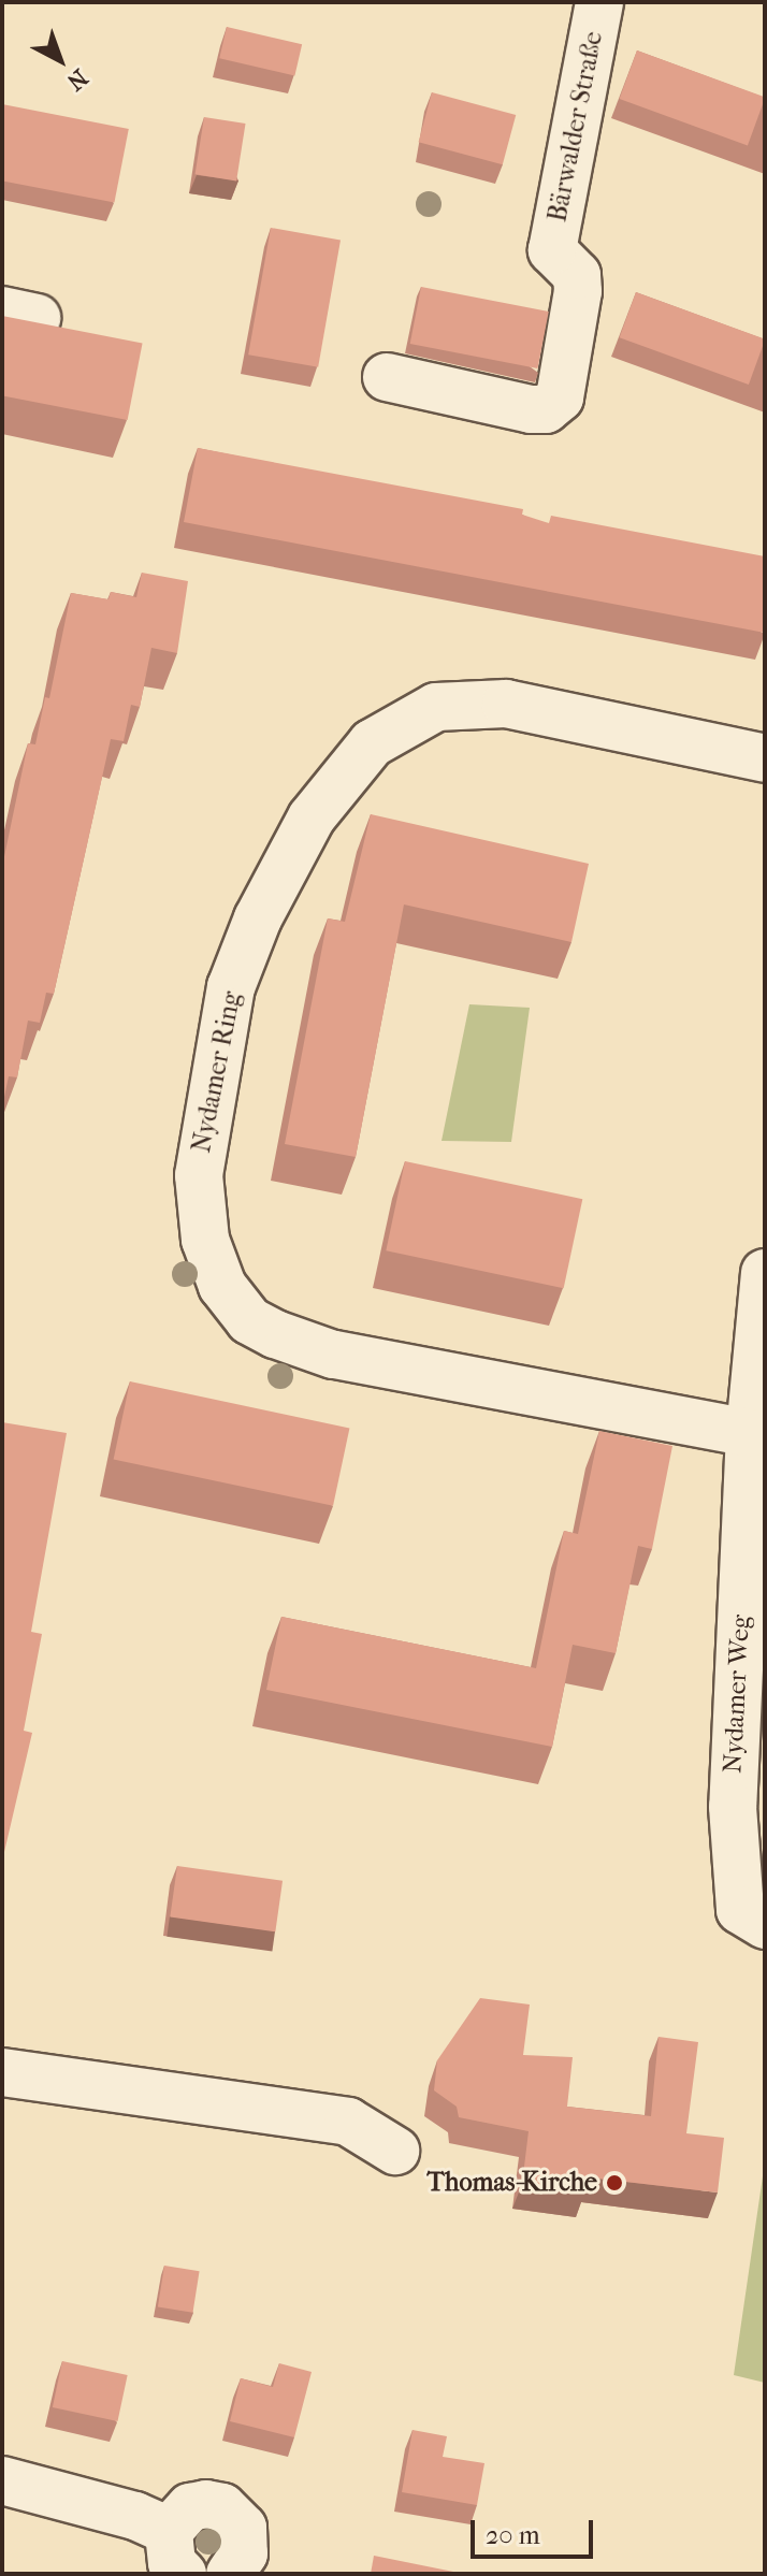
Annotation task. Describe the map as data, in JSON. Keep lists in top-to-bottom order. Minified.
{"streets":{"street":["Bärwalder Straße","Nydamer Ring","Nydamer Weg"]},"crossings":[["Nydamer Ring","Nydamer Weg"]],"places":["Thomas-Kirche"],"scale_bar":"20 m","north":"bottom right"}
